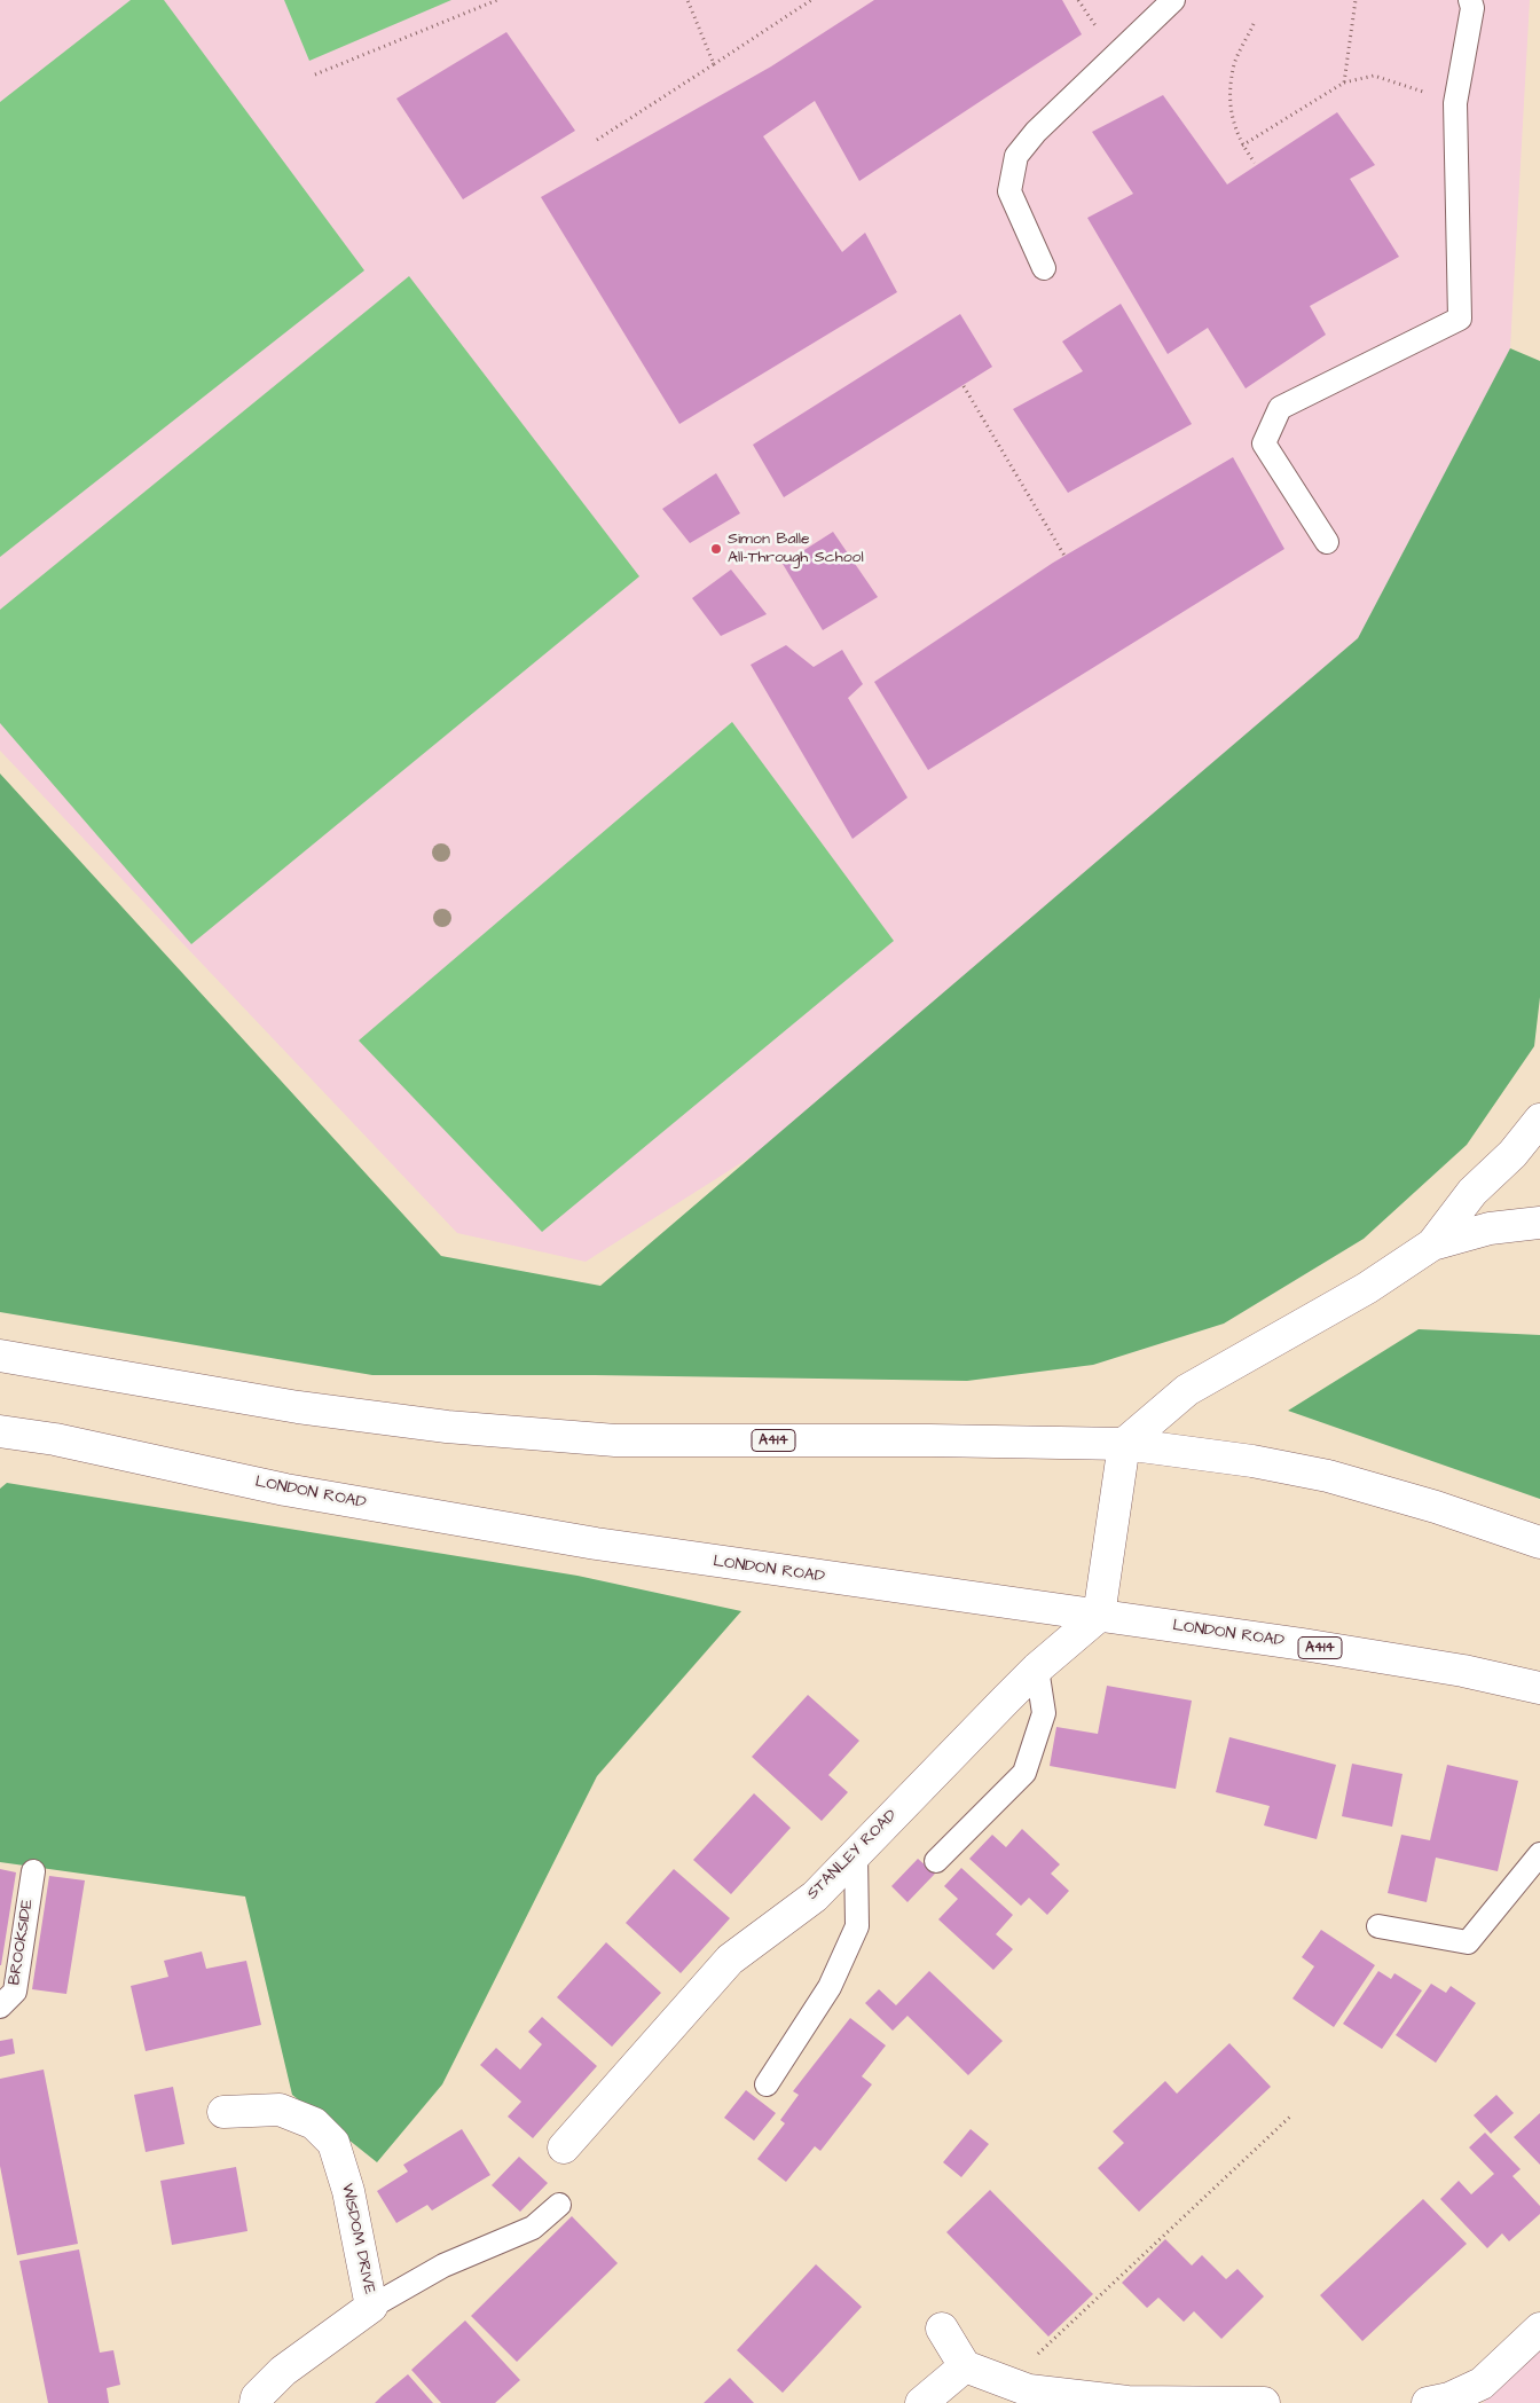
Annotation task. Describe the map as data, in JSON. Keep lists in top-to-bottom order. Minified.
{"streets":{"main road":["A414","LONDON ROAD","STANLEY ROAD","WISDOM DRIVE"],"lane":["BROOKSIDE"]},"crossings":[["LONDON ROAD","STANLEY ROAD"]],"places":["Simon Balle All-Through School"]}
